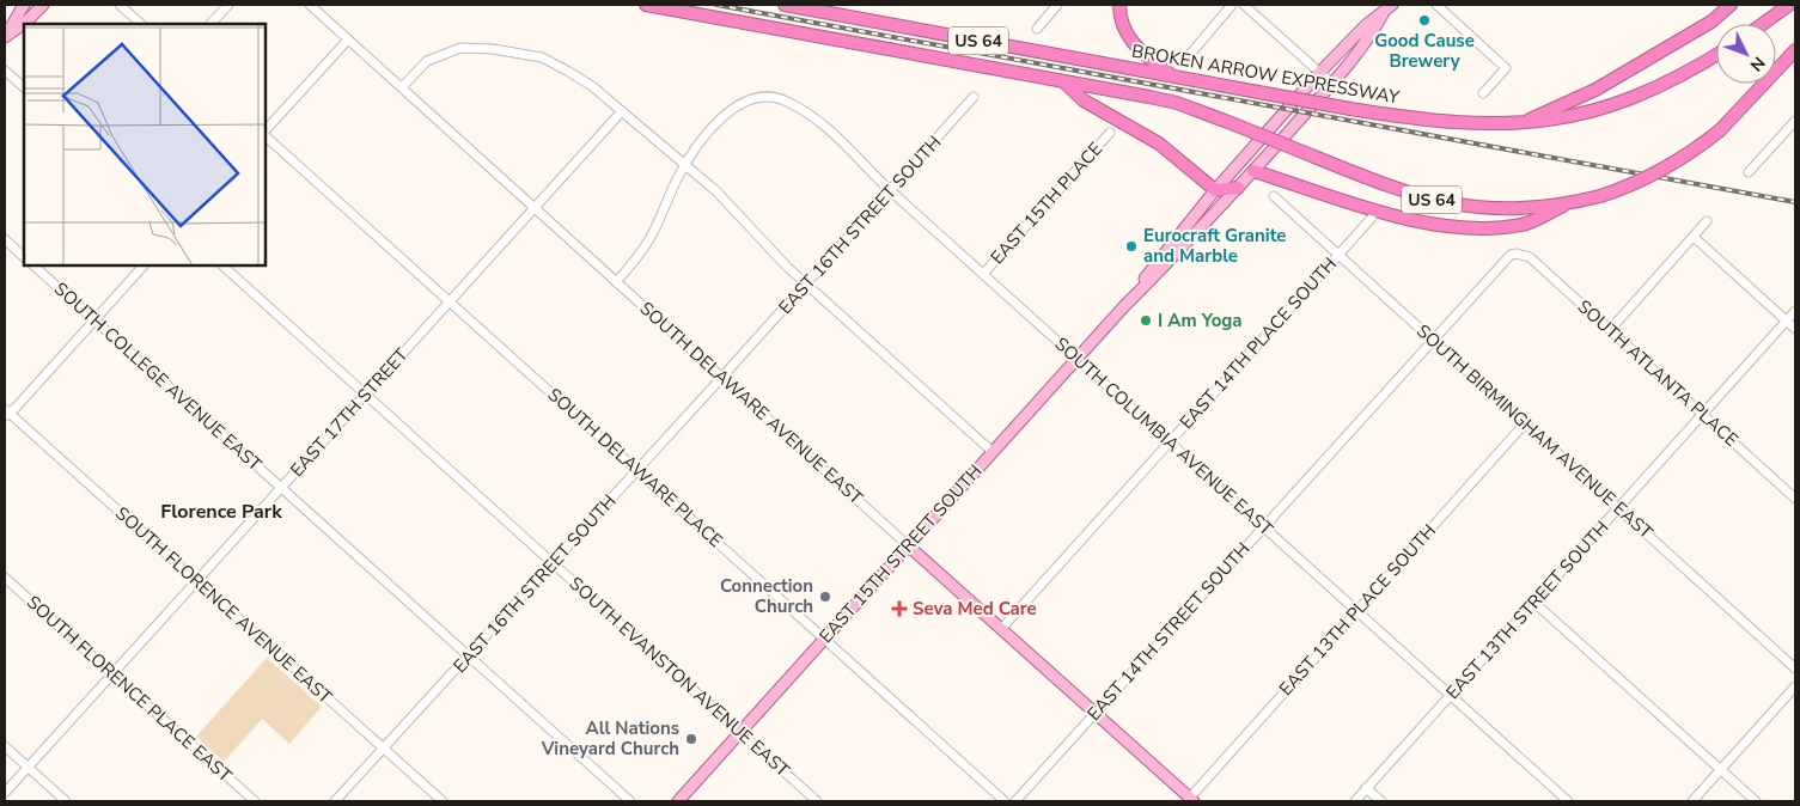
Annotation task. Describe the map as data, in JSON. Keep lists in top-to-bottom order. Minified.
{"streets":{"highway":["US 64","BROKEN ARROW EXPRESSWAY"],"main road":["SOUTH DELAWARE AVENUE EAST","EAST 15TH STREET SOUTH"],"street":["EAST 15TH PLACE","EAST 16TH STREET SOUTH","EAST 14TH PLACE SOUTH","SOUTH ATLANTA PLACE","SOUTH COLLEGE AVENUE EAST","EAST 17TH STREET","SOUTH BIRMINGHAM AVENUE EAST","SOUTH COLUMBIA AVENUE EAST","SOUTH DELAWARE PLACE","SOUTH FLORENCE AVENUE EAST","EAST 13TH PLACE SOUTH","EAST 13TH STREET SOUTH","EAST 14TH STREET SOUTH","SOUTH EVANSTON AVENUE EAST","SOUTH FLORENCE PLACE EAST"]},"crossings":[["EAST 15TH PLACE","SOUTH COLUMBIA AVENUE EAST"],["EAST 16TH STREET SOUTH","SOUTH COLLEGE AVENUE EAST"],["EAST 16TH STREET SOUTH","SOUTH DELAWARE AVENUE EAST"],["EAST 16TH STREET SOUTH","SOUTH COLUMBIA AVENUE EAST"],["EAST 16TH STREET SOUTH","SOUTH DELAWARE PLACE"],["EAST 16TH STREET SOUTH","SOUTH FLORENCE AVENUE EAST"],["EAST 16TH STREET SOUTH","SOUTH EVANSTON AVENUE EAST"],["EAST 14TH PLACE SOUTH","SOUTH DELAWARE AVENUE EAST"],["EAST 14TH PLACE SOUTH","SOUTH BIRMINGHAM AVENUE EAST"],["EAST 14TH PLACE SOUTH","SOUTH COLUMBIA AVENUE EAST"],["SOUTH ATLANTA PLACE","EAST 13TH STREET SOUTH"],["SOUTH ATLANTA PLACE","EAST 14TH STREET SOUTH"],["SOUTH COLLEGE AVENUE EAST","EAST 17TH STREET"],["SOUTH DELAWARE AVENUE EAST","EAST 17TH STREET"],["SOUTH DELAWARE AVENUE EAST","EAST 15TH STREET SOUTH"],["SOUTH DELAWARE AVENUE EAST","EAST 13TH PLACE SOUTH"],["SOUTH DELAWARE AVENUE EAST","EAST 14TH STREET SOUTH"],["EAST 17TH STREET","SOUTH DELAWARE PLACE"],["EAST 17TH STREET","SOUTH FLORENCE AVENUE EAST"],["EAST 17TH STREET","SOUTH EVANSTON AVENUE EAST"],["EAST 17TH STREET","SOUTH FLORENCE PLACE EAST"],["SOUTH BIRMINGHAM AVENUE EAST","EAST 13TH PLACE SOUTH"],["SOUTH BIRMINGHAM AVENUE EAST","EAST 13TH STREET SOUTH"],["SOUTH BIRMINGHAM AVENUE EAST","EAST 14TH STREET SOUTH"],["SOUTH COLUMBIA AVENUE EAST","EAST 15TH STREET SOUTH"],["SOUTH COLUMBIA AVENUE EAST","EAST 13TH PLACE SOUTH"],["SOUTH COLUMBIA AVENUE EAST","EAST 13TH STREET SOUTH"],["SOUTH COLUMBIA AVENUE EAST","EAST 14TH STREET SOUTH"],["SOUTH DELAWARE PLACE","EAST 15TH STREET SOUTH"],["EAST 15TH STREET SOUTH","SOUTH EVANSTON AVENUE EAST"]],"districts":["Florence Park"],"places":{"other":["Good Cause Brewery","Eurocraft Granite and Marble","I Am Yoga","Connection Church","All Nations Vineyard Church"],"health":["Seva Med Care"]},"north":"bottom right"}
